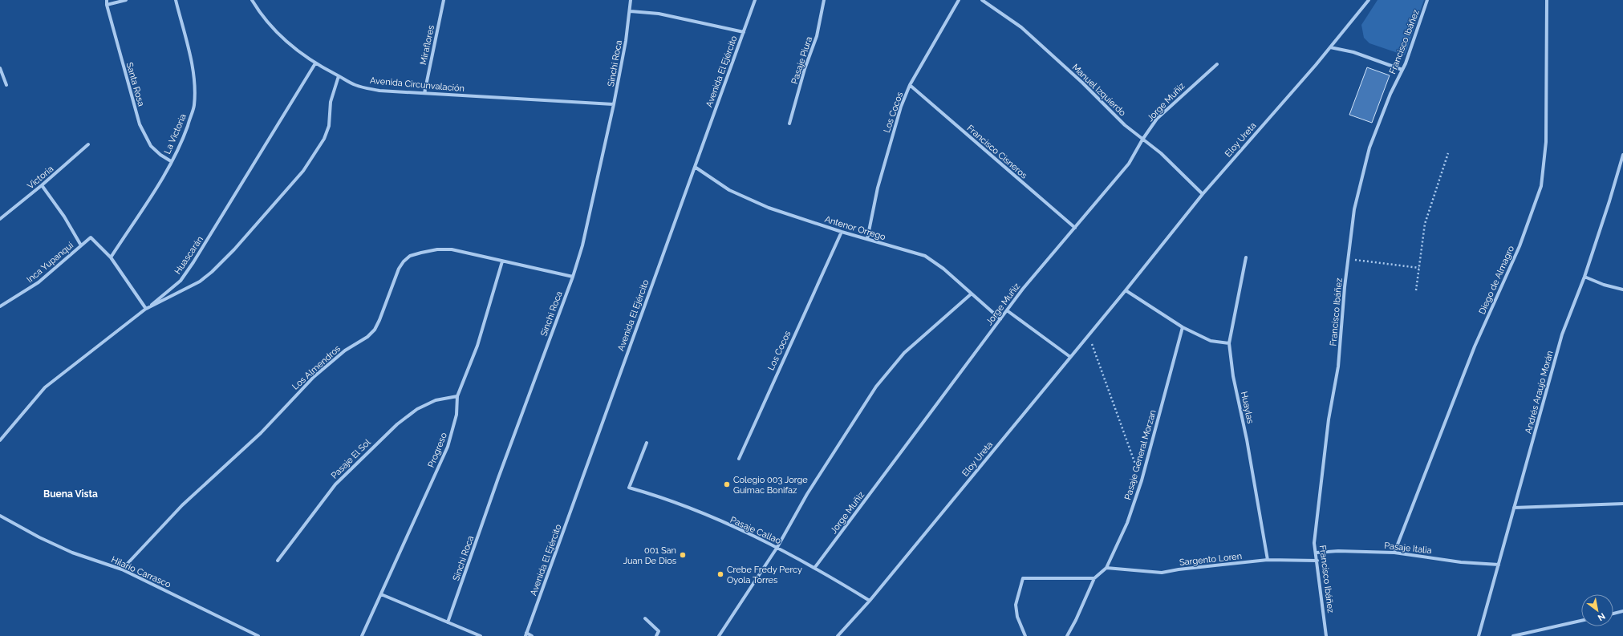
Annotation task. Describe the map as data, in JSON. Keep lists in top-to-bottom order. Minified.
{"streets":{"street":["Francisco Ibáñez","Miraflores","Pasaje Piura","Sinchi Roca","Avenida El Ejército","Santa Rosa","Avenida Circunvalación","Manuel Izquierdo","Jorge Muñiz","Los Cocos","La Victoria","Eloy Ureta","Francisco Cisneros","Victoria","Antenor Orrego","Huascarán","Inca Yupanqui","Diego de Almagro","Los Almendros","Andrés Araujo Morán","Huaylas","Progreso","Pasaje General Morzan","Pasaje El Sol","Pasaje Callao","Pasaje Italia","Sargento Loren","Hilario Carrasco"]},"crossings":[["Francisco Ibáñez","Pasaje Italia"],["Francisco Ibáñez","Sargento Loren"],["Miraflores","Avenida Circunvalación"],["Sinchi Roca","Avenida Circunvalación"],["Sinchi Roca","Los Almendros"],["Avenida El Ejército","Antenor Orrego"],["Santa Rosa","La Victoria"],["Avenida Circunvalación","Huascarán"],["Manuel Izquierdo","Jorge Muñiz"],["Manuel Izquierdo","Eloy Ureta"],["Jorge Muñiz","Francisco Cisneros"],["Jorge Muñiz","Antenor Orrego"],["Jorge Muñiz","Pasaje Callao"],["Los Cocos","Francisco Cisneros"],["Los Cocos","Antenor Orrego"],["La Victoria","Inca Yupanqui"],["Eloy Ureta","Pasaje Callao"],["Diego de Almagro","Pasaje Italia"],["Los Almendros","Progreso"],["Los Almendros","Hilario Carrasco"],["Andrés Araujo Morán","Pasaje Italia"],["Huaylas","Sargento Loren"],["Progreso","Pasaje El Sol"],["Pasaje General Morzan","Sargento Loren"]],"districts":["Buena Vista"],"places":["Colegio 003 Jorge Guimac Bonifaz","001 San Juan De Dios","Crebe Fredy Percy Oyola Torres"],"north":"bottom right"}
